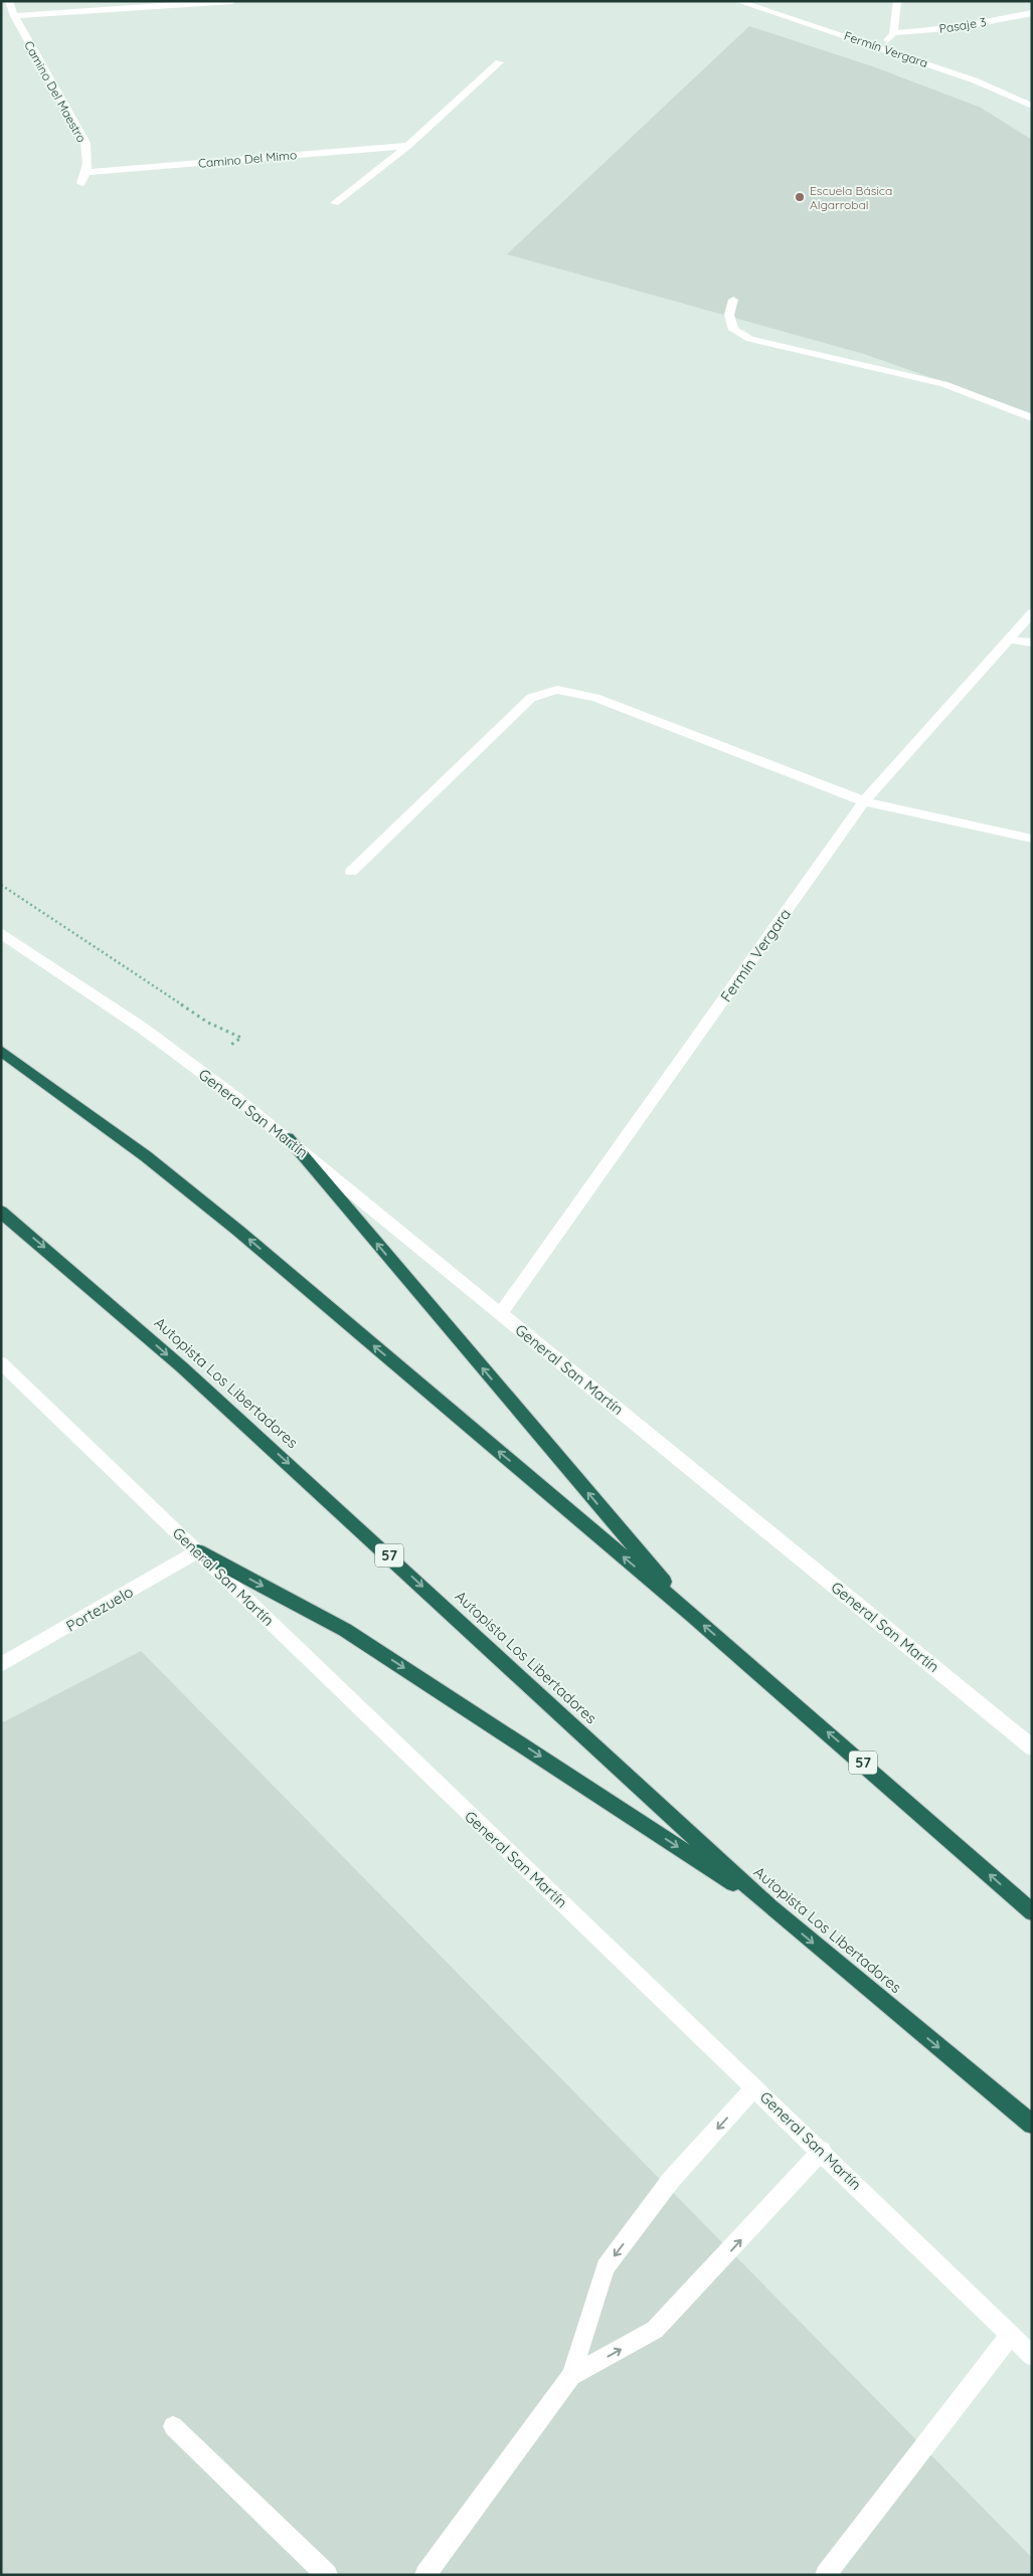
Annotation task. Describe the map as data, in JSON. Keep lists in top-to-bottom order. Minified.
{"streets":{"highway":["Autopista Los Libertadores","57"],"street":["Pasaje 3","Fermín Vergara","Camino Del Maestro","Camino Del Mimo","General San Martín","Portezuelo"]},"crossings":[["Fermín Vergara","General San Martín"],["Camino Del Maestro","Camino Del Mimo"],["General San Martín","Portezuelo"]],"places":["Escuela Básica Algarrobal"]}
